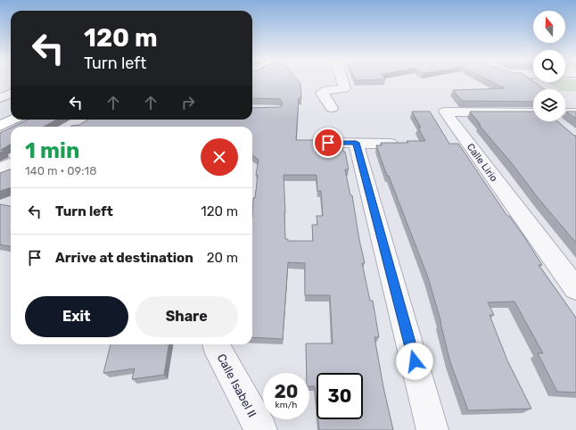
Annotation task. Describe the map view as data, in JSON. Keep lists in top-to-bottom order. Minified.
{"streets":{"street":["Calle Lirio","Calle Isabel II"]},"north":"top","page":{"turn":["120 m","Turn left"],"heading":["1 min","140 m · 09:18"],"list":[{"name":"Turn left","value":"120 m"},{"name":"Arrive at destination","value":"20 m"}],"buttons":["Exit","Share"],"speed":"20 km/h","limit":"30"}}
